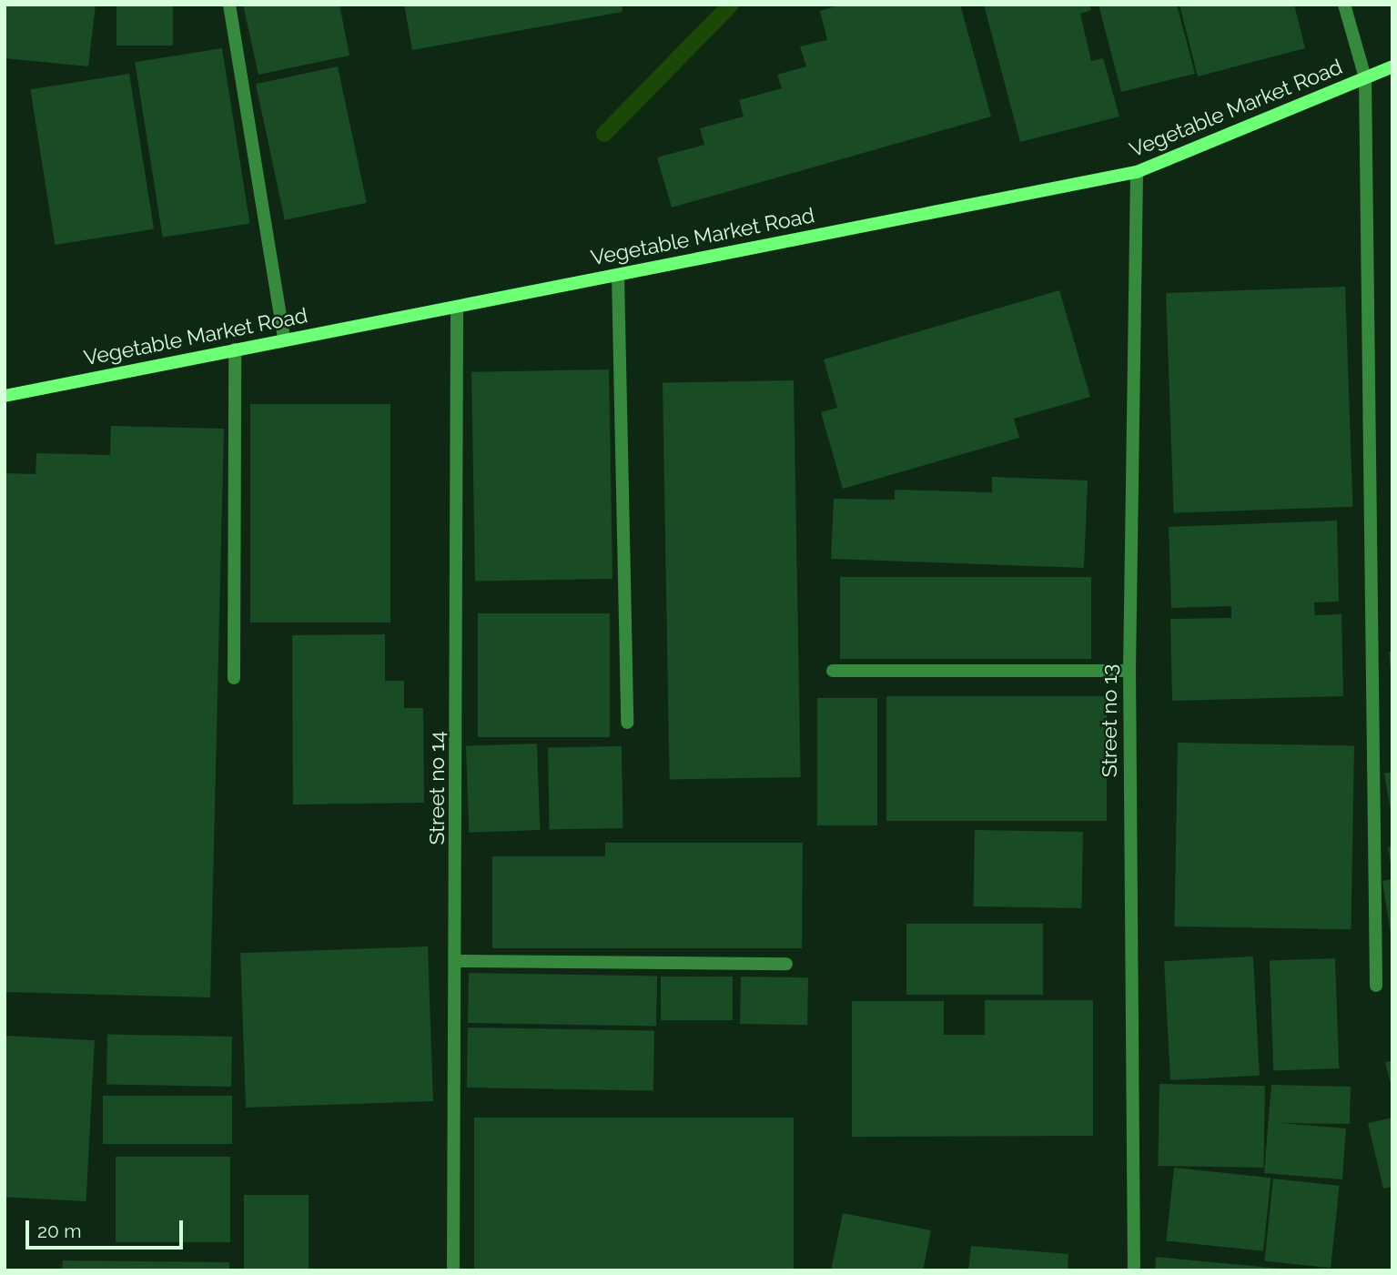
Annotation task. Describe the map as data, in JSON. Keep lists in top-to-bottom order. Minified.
{"streets":{"street":["Vegetable Market Road","Street no 13","Street no 14"]},"crossings":[["Vegetable Market Road","Street no 13"],["Vegetable Market Road","Street no 14"]],"scale_bar":"20 m"}
